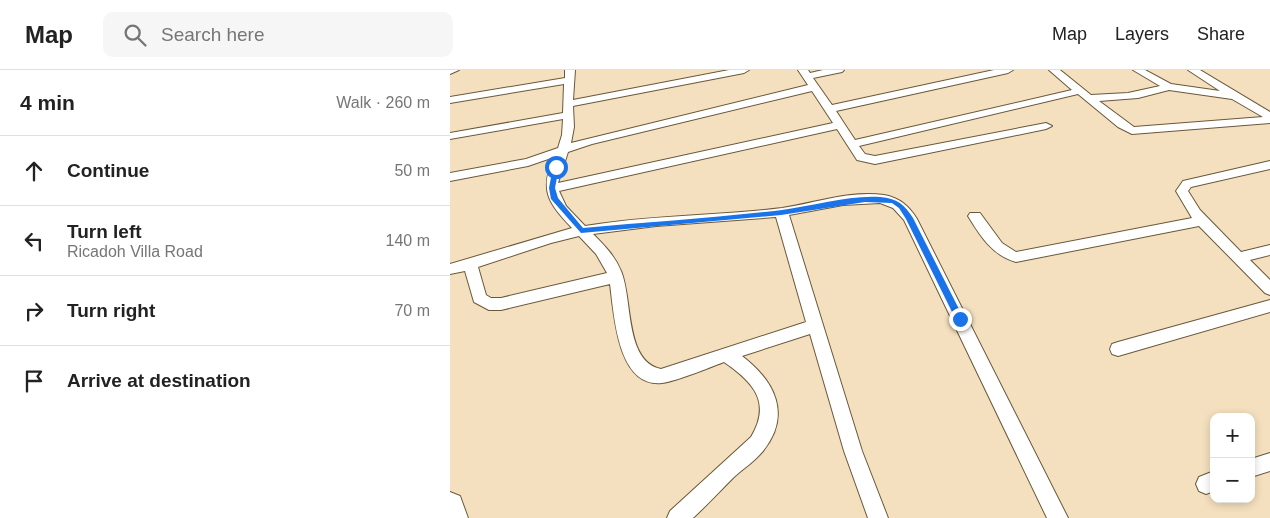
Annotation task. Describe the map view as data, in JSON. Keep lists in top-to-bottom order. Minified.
{"page":{"header":"Map","search":"Search here","nav":["Map","Layers","Share"],"heading":["4 min","Walk · 260 m"],"list":[["Continue","50 m"],["Turn left","Ricadoh Villa Road","140 m"],["Turn right","70 m"],"Arrive at destination"],"map_buttons":["+","−"]}}
